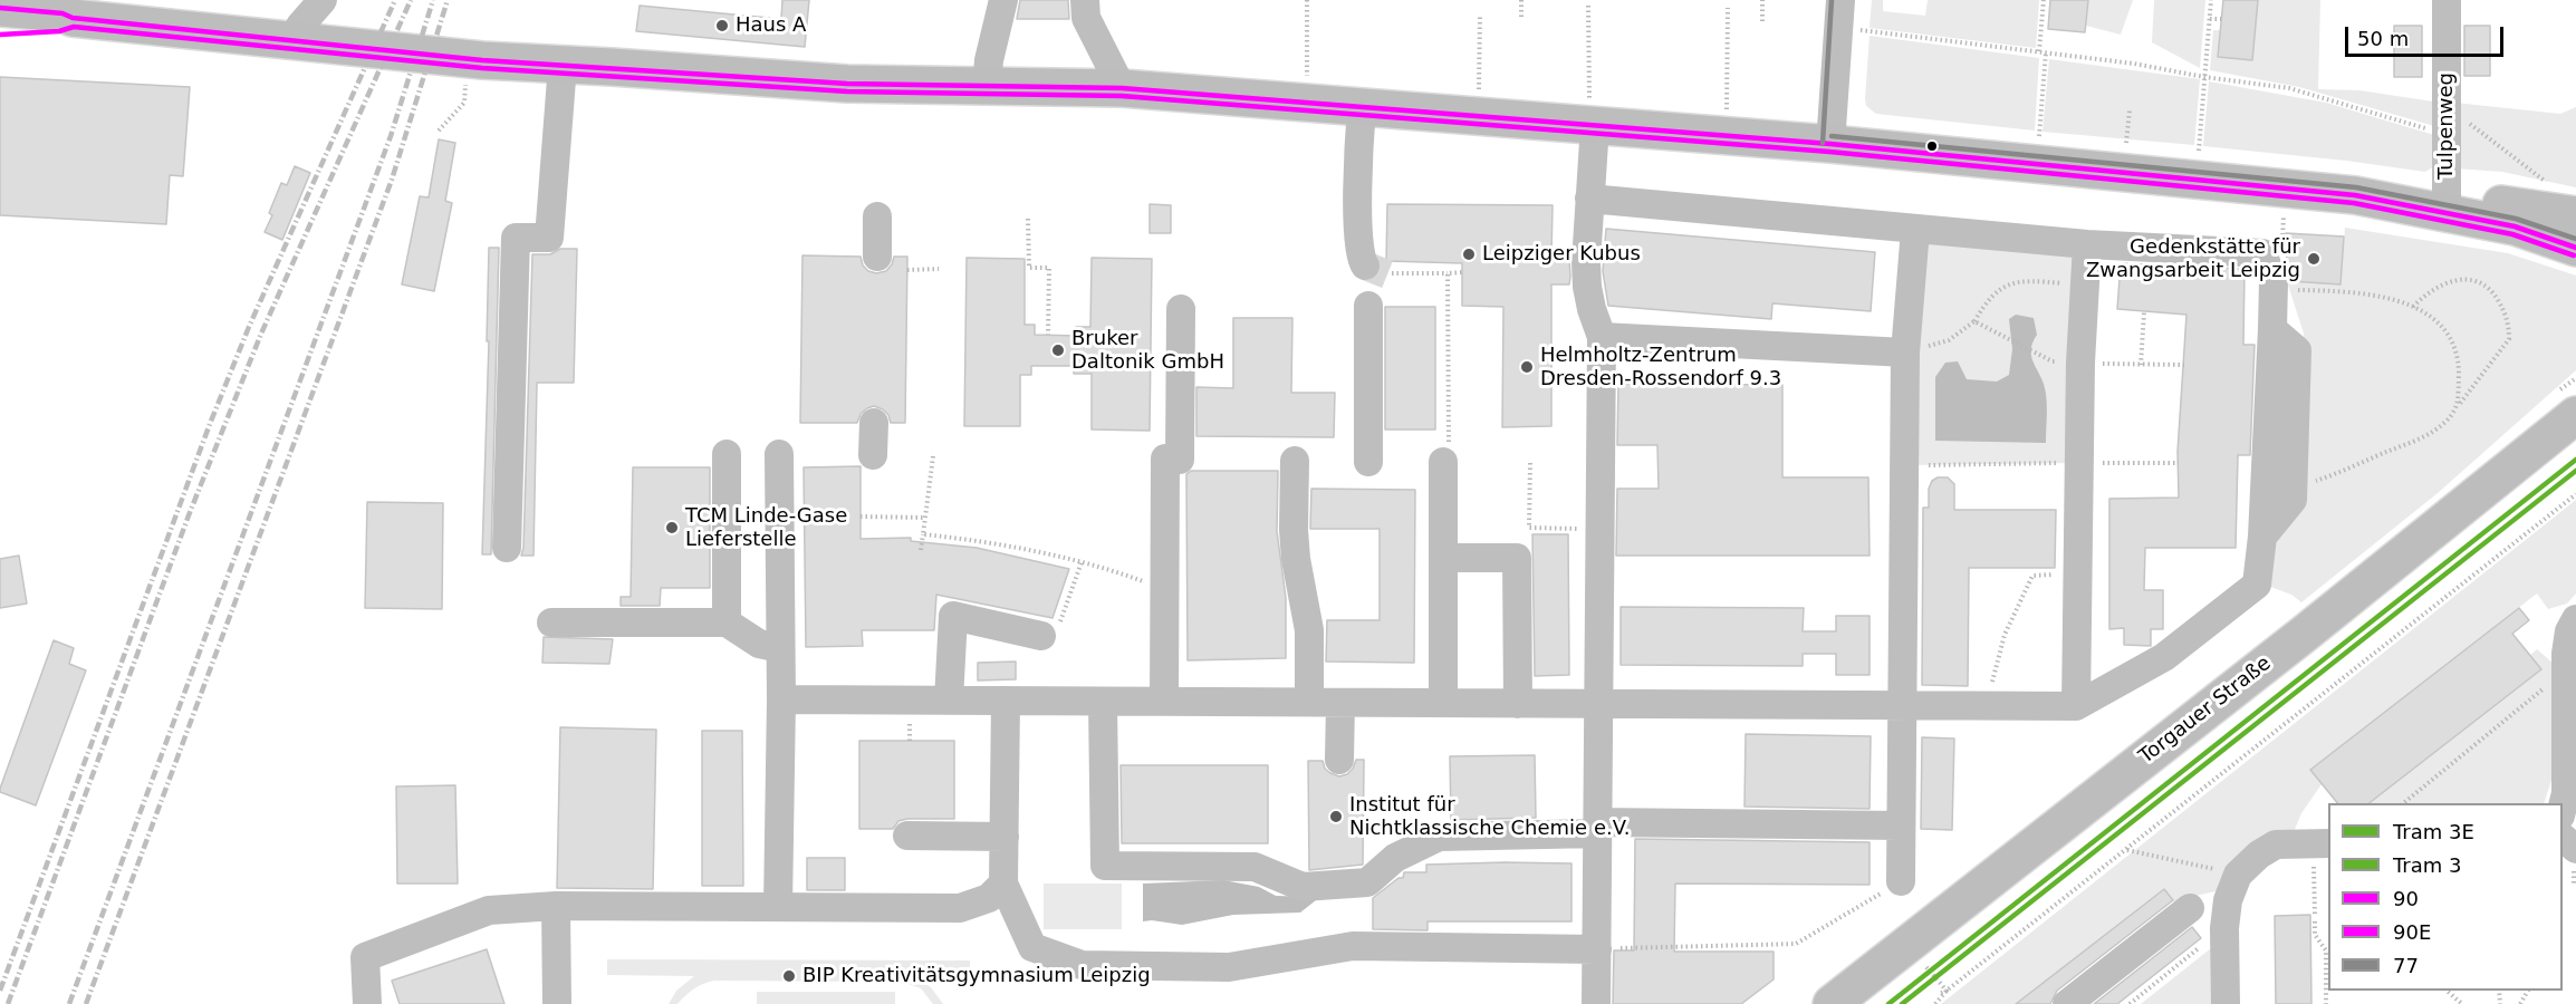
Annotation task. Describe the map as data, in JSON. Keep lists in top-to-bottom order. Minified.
{"streets":{"main road":["Torgauer Straße"],"street":["Tulpenweg"]},"places":["Haus A","Leipziger Kubus","Gedenkstätte für Zwangsarbeit Leipzig","Bruker Daltonik GmbH","Helmholtz-Zentrum Dresden-Rossendorf 9.3","TCM Linde-Gase Lieferstelle","Institut für Nichtklassische Chemie e.V.","BIP Kreativitätsgymnasium Leipzig"],"lines":["transit line 77","transit line 90","transit line 90E","tram line 3E","tram line 3"],"legend":["Tram 3E","Tram 3","90","90E","77"],"scale_bar":"50 m"}
